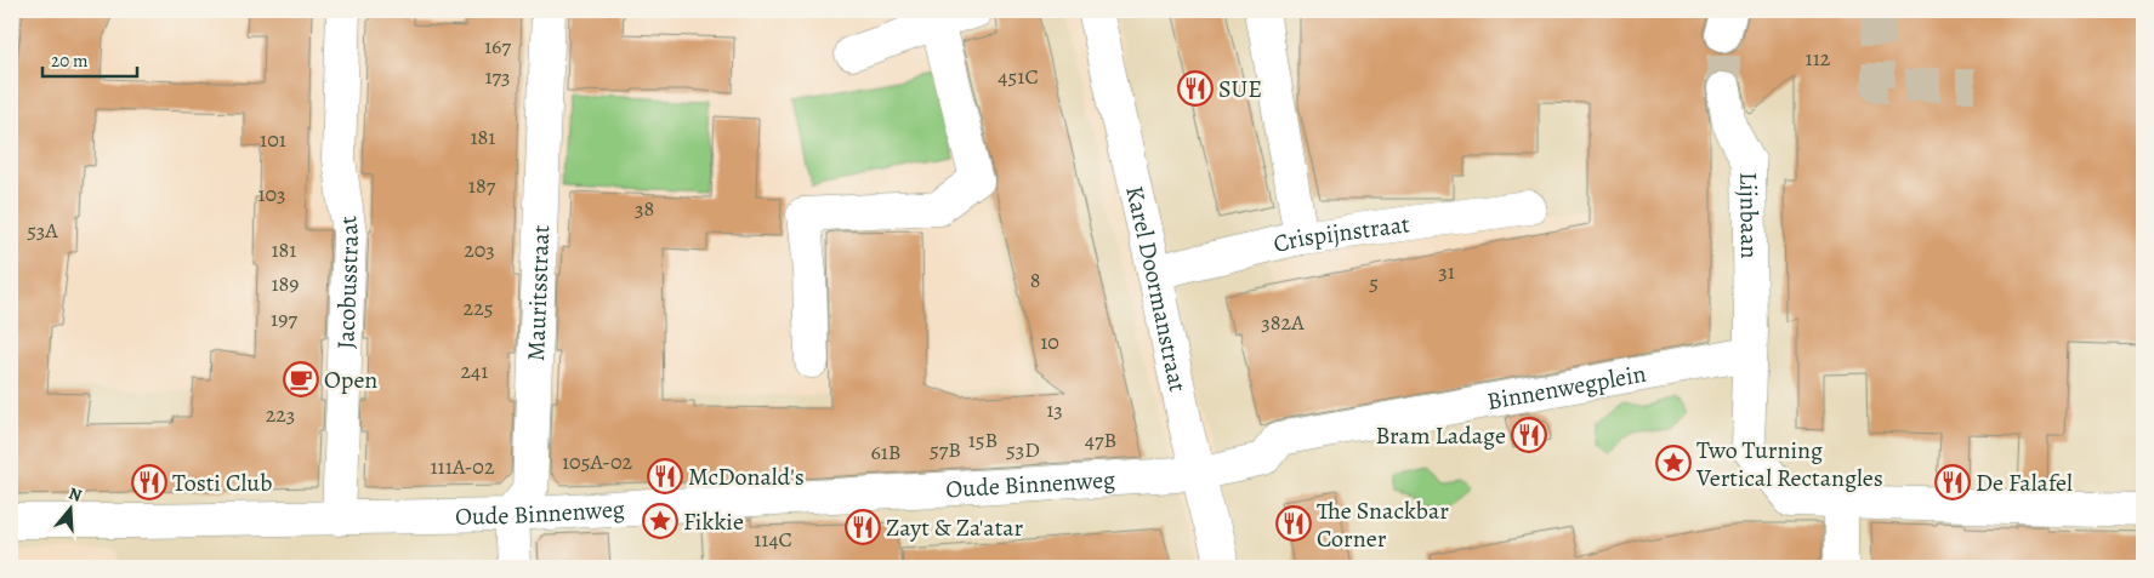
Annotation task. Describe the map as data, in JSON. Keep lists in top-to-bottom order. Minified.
{"streets":{"street":["Lijnbaan","Crispijnstraat","Jacobusstraat","Karel Doormanstraat","Mauritsstraat","Binnenwegplein","Oude Binnenweg"]},"crossings":[["Lijnbaan","Binnenwegplein"],["Crispijnstraat","Karel Doormanstraat"],["Jacobusstraat","Oude Binnenweg"],["Mauritsstraat","Oude Binnenweg"]],"places":{"restaurant":["SUE","Bram Ladage","McDonald's","Tosti Club","De Falafel","The Snackbar Corner","Zayt & Za'atar"],"cafe":["Open"],"place":["Two Turning Vertical Rectangles","Fikkie"]},"house_numbers":["167","112","173","451C","181","101","187","103","38","53A","181","203","31","8","5","189","225","197","382A","10","241","13","223","15B","47B","57B","53D","61B","105A-02","111A-02","114C"],"scale_bar":"20 m","north":"top"}
